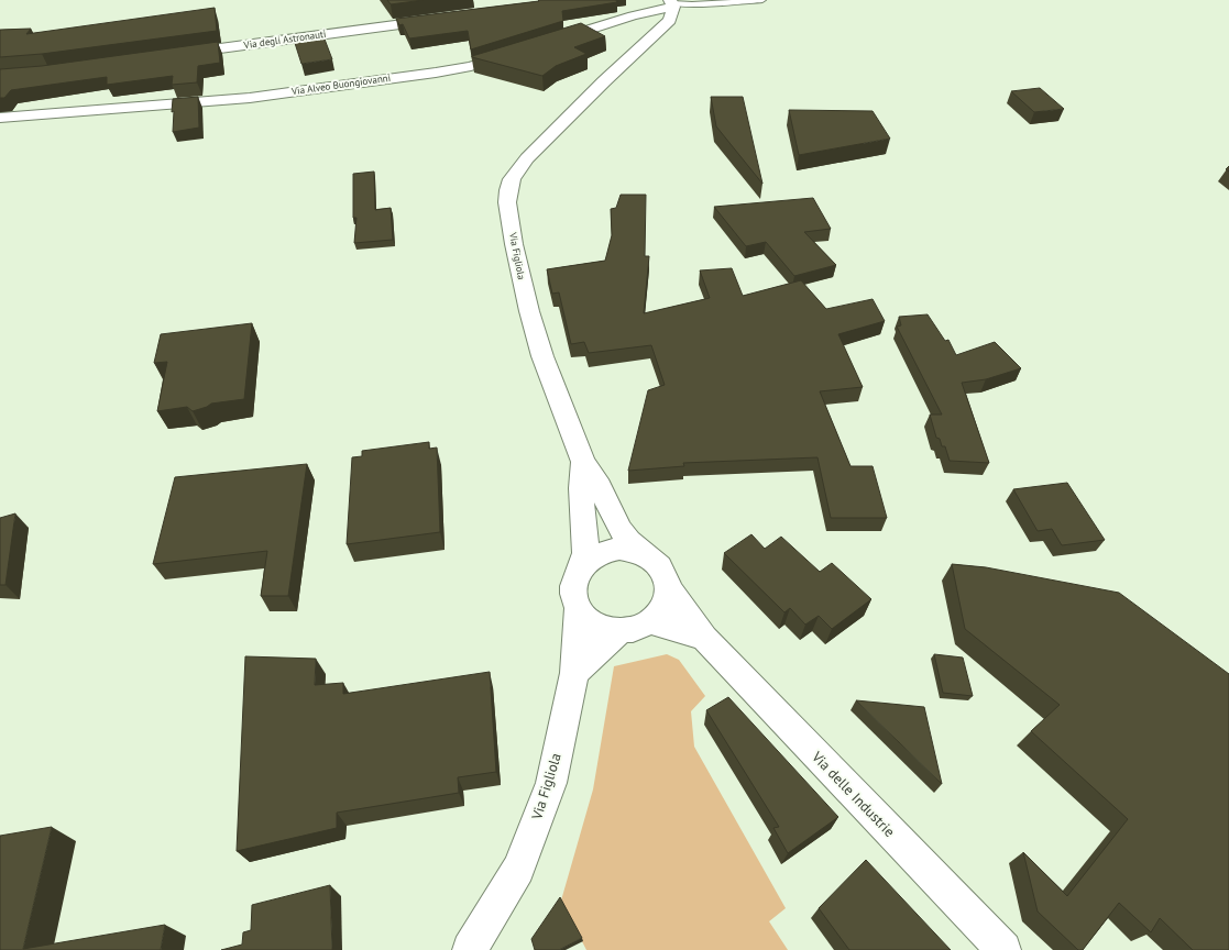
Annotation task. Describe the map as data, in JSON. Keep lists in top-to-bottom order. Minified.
{"streets":{"street":["Via degli Astronauti","Via Alveo Buongiovanni","Via Figliola","Via delle Industrie"]},"crossings":[["Via Figliola","Via delle Industrie"]]}
